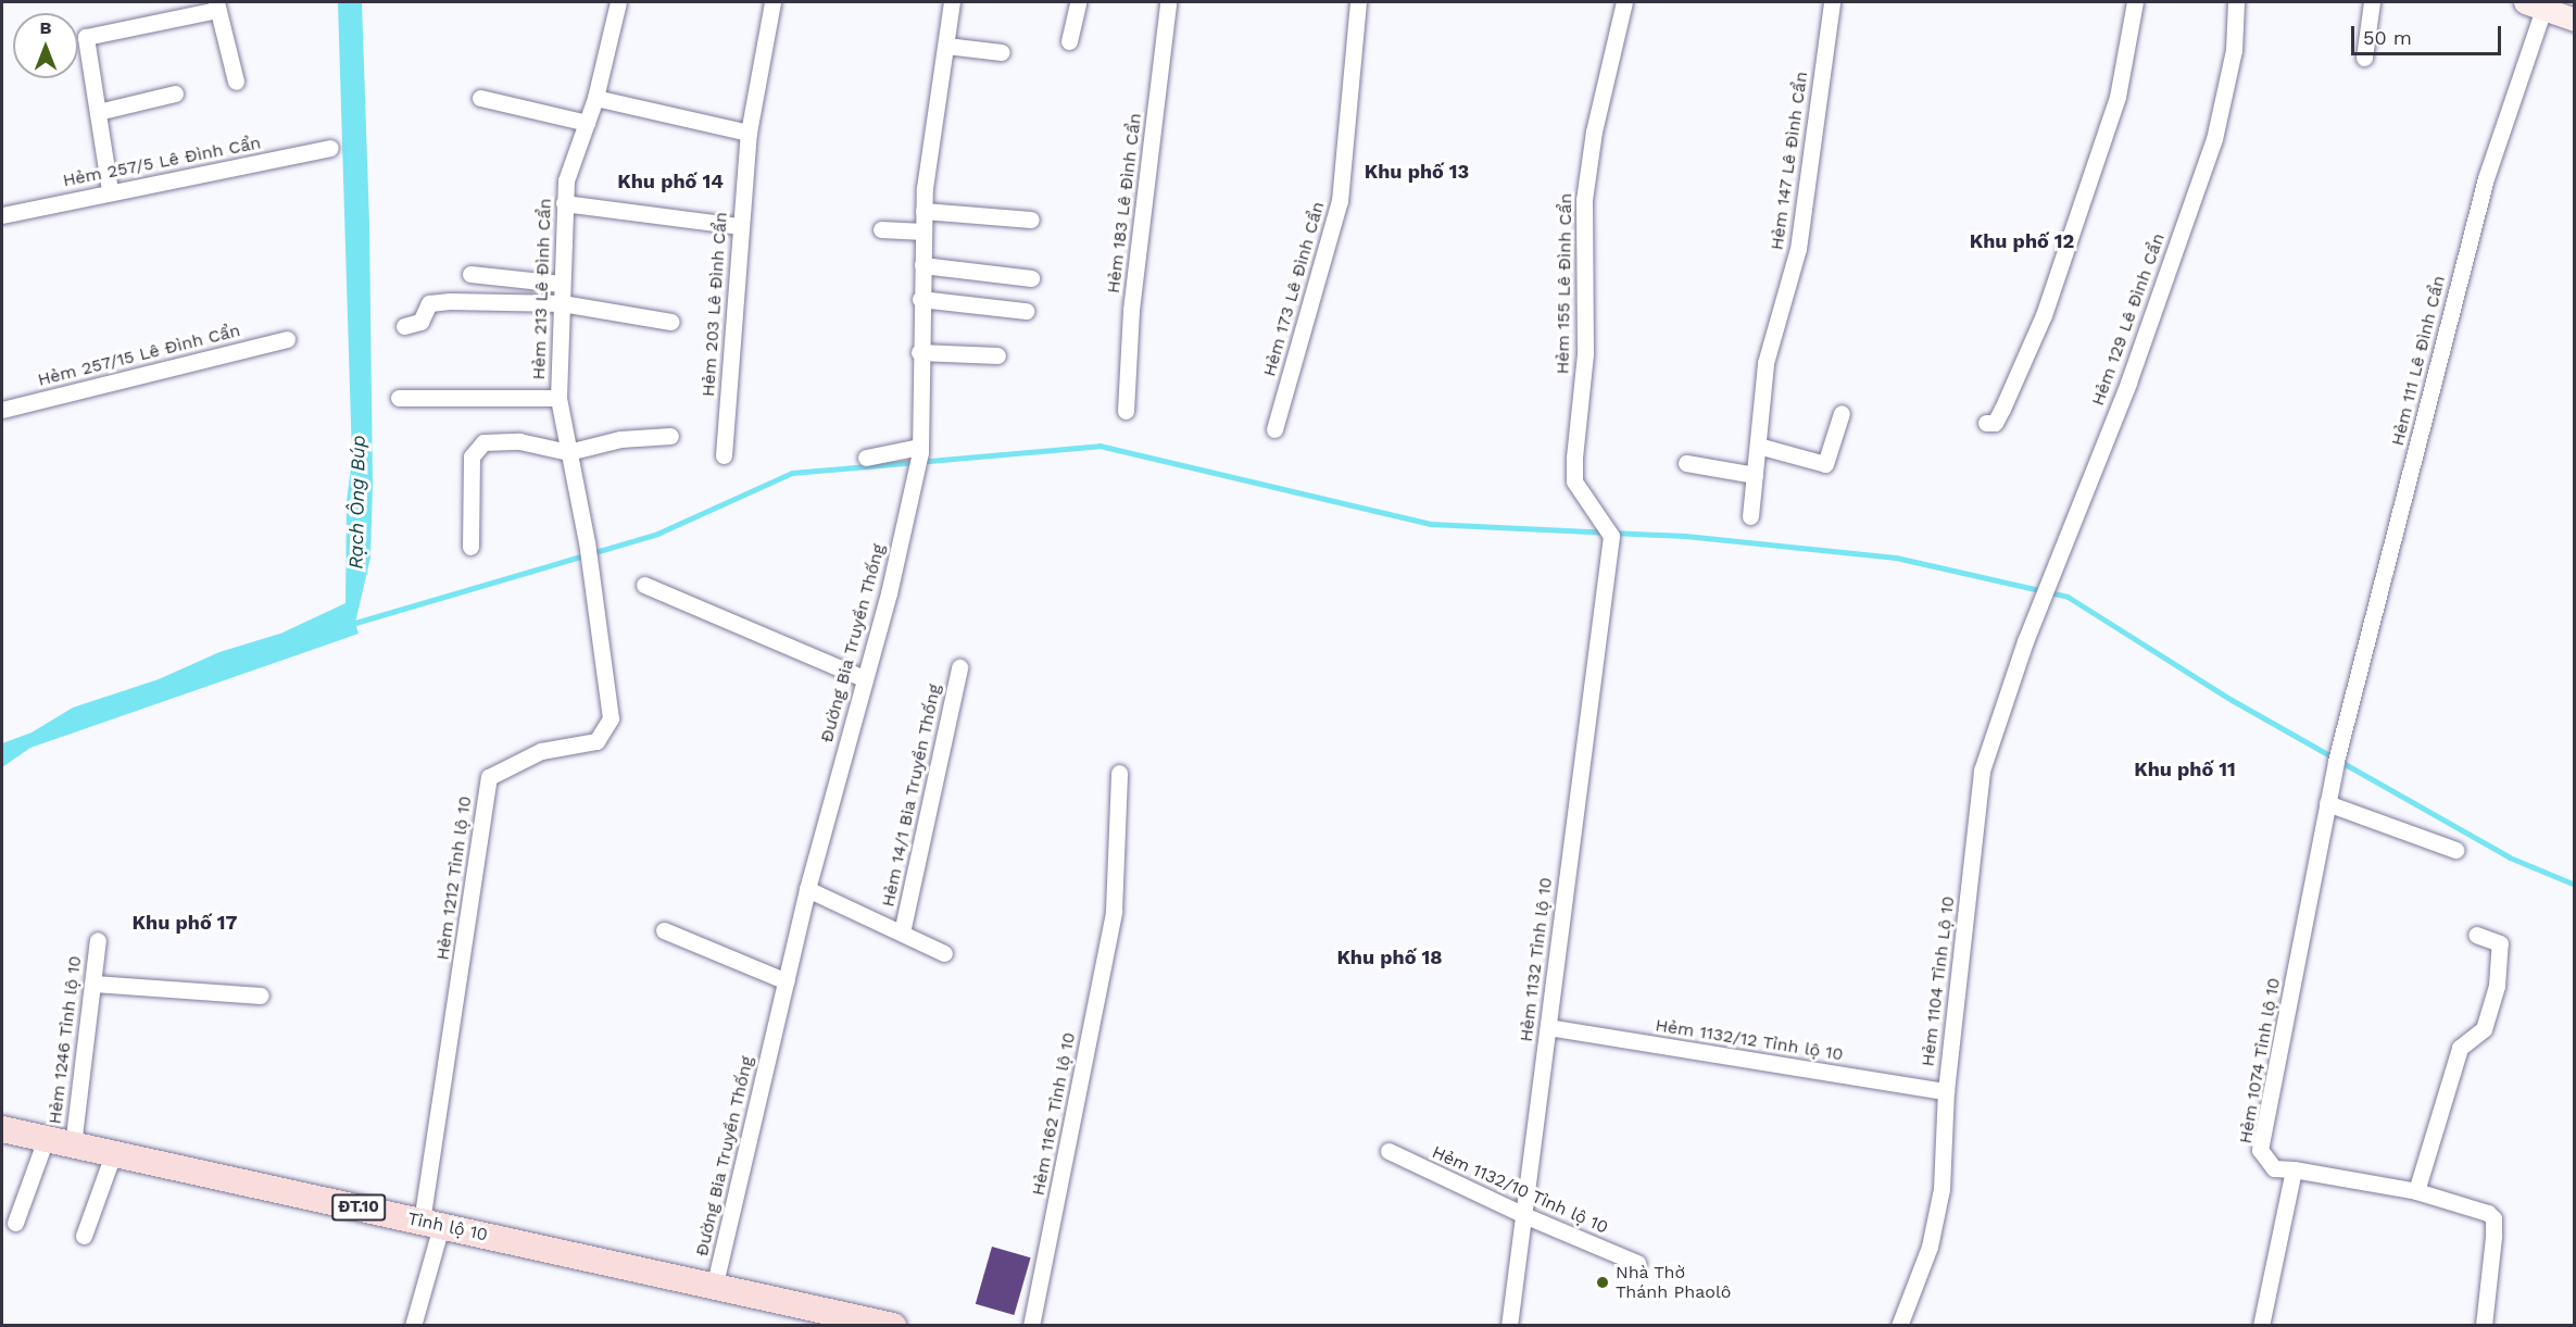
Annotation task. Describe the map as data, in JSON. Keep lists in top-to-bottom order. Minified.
{"streets":{"main road":["ĐT.10","Tỉnh lộ 10"],"street":["Hẻm 147 Lê Đình Cẩn","Hẻm 257/5 Lê Đình Cẩn","Hẻm 183 Lê Đình Cẩn","Hẻm 155 Lê Đình Cẩn","Hẻm 213 Lê Đình Cẩn","Hẻm 173 Lê Đình Cẩn","Hẻm 203 Lê Đình Cẩn","Hẻm 129 Lê Đình Cẩn","Hẻm 257/15 Lê Đình Cẩn","Hẻm 111 Lê Đình Cẩn","Đường Bia Truyền Thống","Hẻm 14/1 Bia Truyền Thống","Hẻm 1212 Tỉnh lộ 10","Hẻm 1132 Tỉnh lộ 10","Hẻm 1104 Tỉnh Lộ 10","Hẻm 1246 Tỉnh lộ 10","Hẻm 1132/12 Tỉnh lộ 10","Hẻm 1074 Tỉnh lộ 10","Hẻm 1162 Tỉnh lộ 10","Hẻm 1132/10 Tỉnh lộ 10"]},"crossings":[["Hẻm 155 Lê Đình Cẩn","Hẻm 1132 Tỉnh lộ 10"],["Hẻm 213 Lê Đình Cẩn","Hẻm 1212 Tỉnh lộ 10"],["Hẻm 129 Lê Đình Cẩn","Hẻm 1104 Tỉnh Lộ 10"],["Hẻm 111 Lê Đình Cẩn","Hẻm 1074 Tỉnh lộ 10"],["Đường Bia Truyền Thống","Tỉnh lộ 10"],["Hẻm 1212 Tỉnh lộ 10","Tỉnh lộ 10"],["Hẻm 1132 Tỉnh lộ 10","Hẻm 1132/12 Tỉnh lộ 10"],["Hẻm 1132 Tỉnh lộ 10","Hẻm 1132/10 Tỉnh lộ 10"],["Hẻm 1104 Tỉnh Lộ 10","Hẻm 1132/12 Tỉnh lộ 10"],["Hẻm 1246 Tỉnh lộ 10","Tỉnh lộ 10"]],"districts":["Khu phố 13","Khu phố 14","Khu phố 12","Khu phố 11","Khu phố 17","Khu phố 18"],"water":["Rạch Ông Búp"],"places":["Nhà Thờ Thánh Phaolô"],"scale_bar":"50 m","north":"top"}
